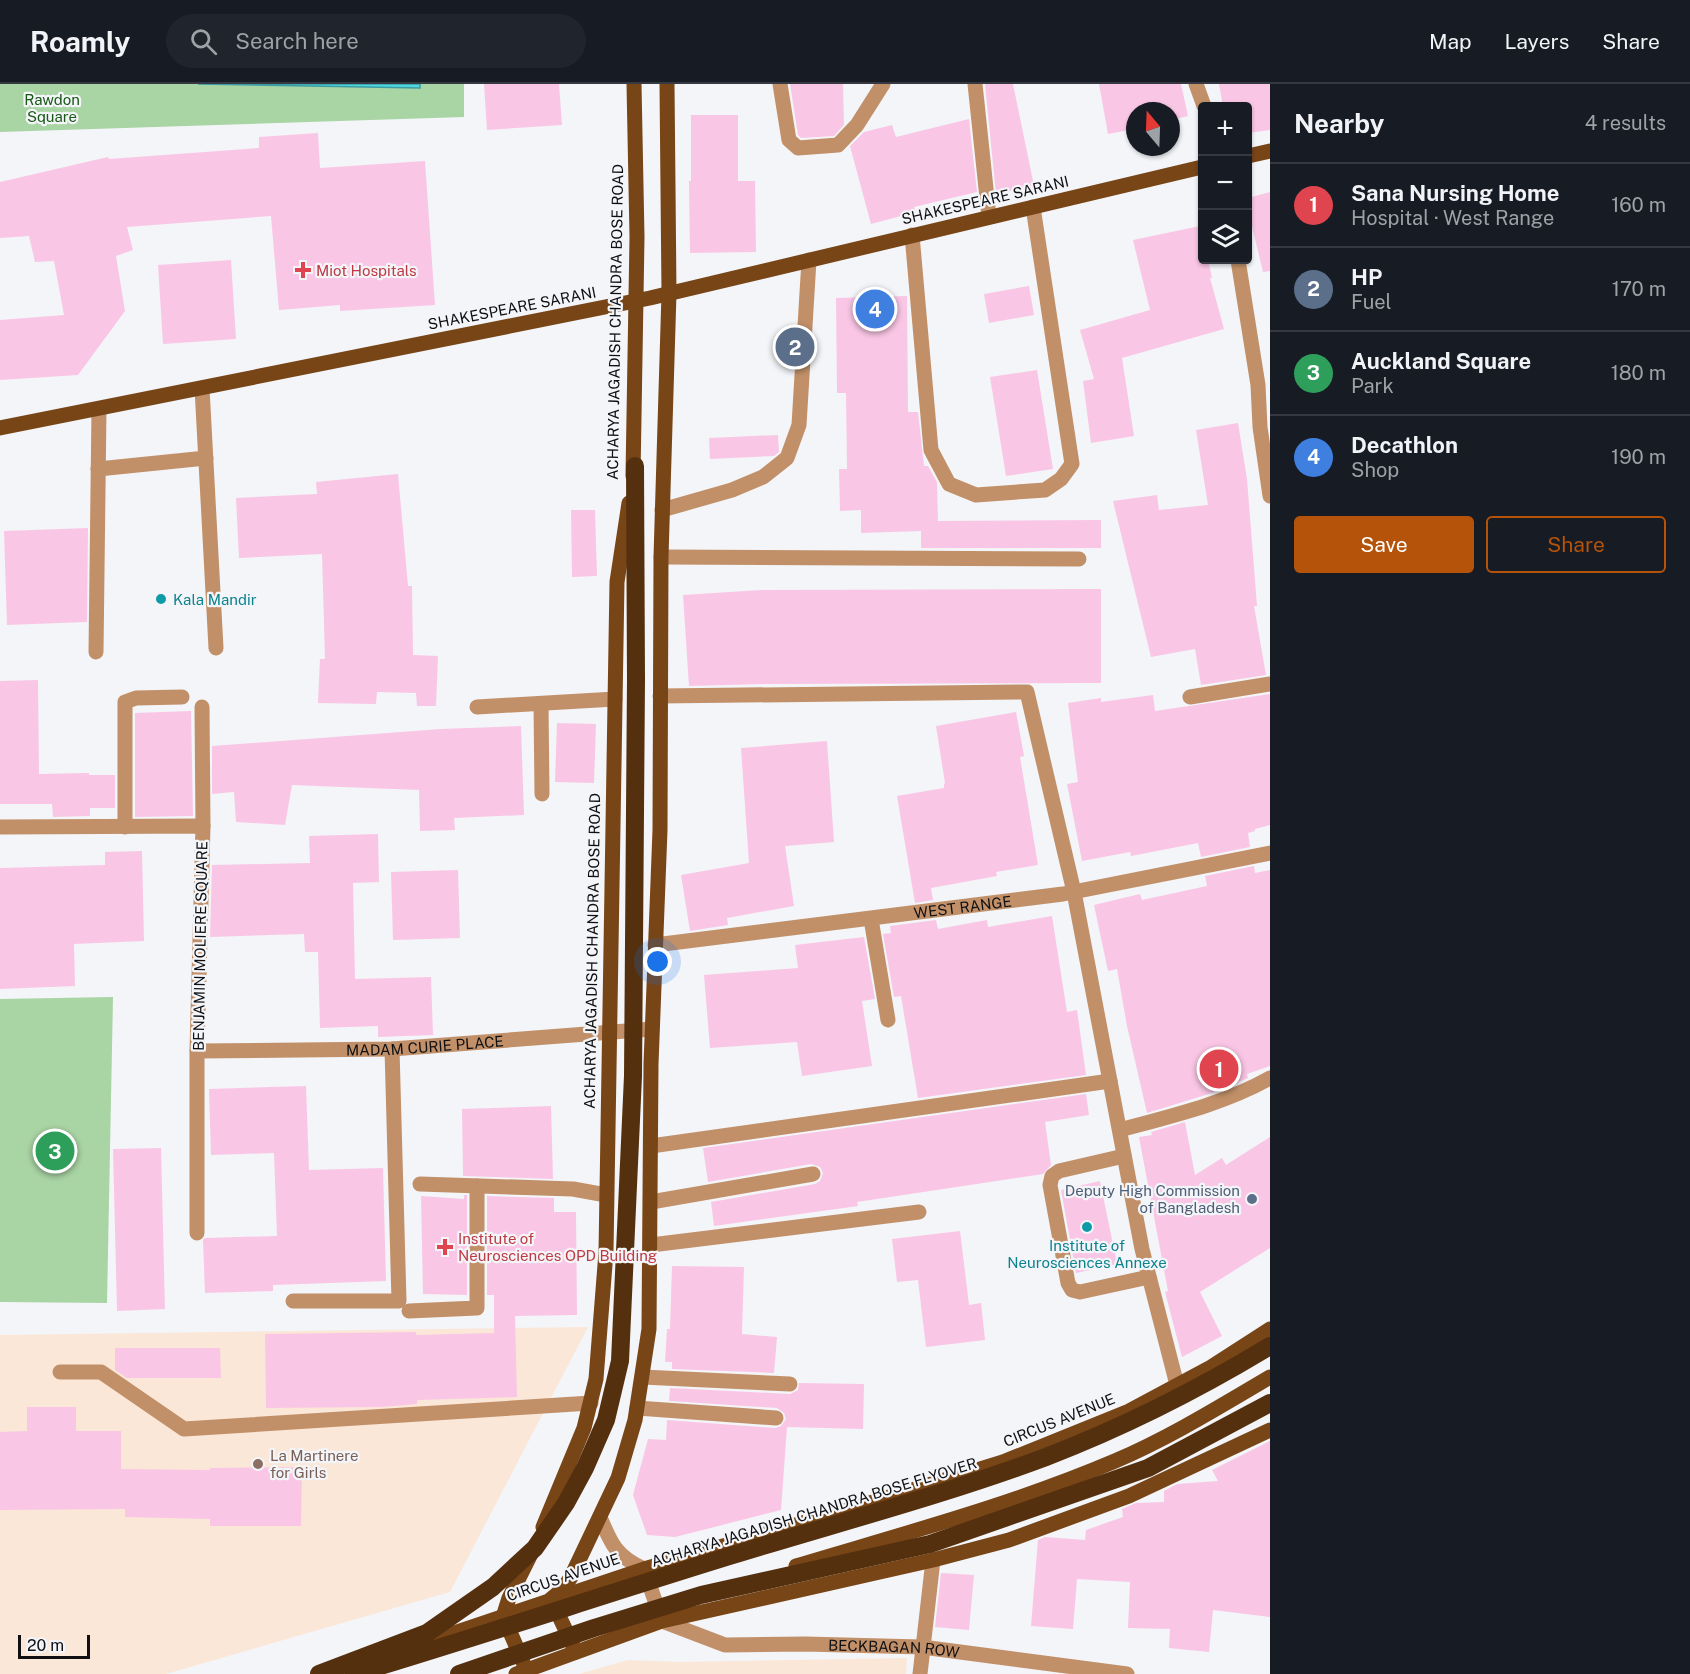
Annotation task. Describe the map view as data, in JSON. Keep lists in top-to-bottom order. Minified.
{"streets":{"highway":["ACHARYA JAGADISH CHANDRA BOSE FLYOVER"],"main road":["SHAKESPEARE SARANI","ACHARYA JAGADISH CHANDRA BOSE ROAD","CIRCUS AVENUE"],"street":["WEST RANGE","BENJAMIN MOLIERE SQUARE","MADAM CURIE PLACE","BECKBAGAN ROW"]},"crossings":[["SHAKESPEARE SARANI","ACHARYA JAGADISH CHANDRA BOSE ROAD"],["ACHARYA JAGADISH CHANDRA BOSE ROAD","MADAM CURIE PLACE"],["ACHARYA JAGADISH CHANDRA BOSE ROAD","CIRCUS AVENUE"],["BENJAMIN MOLIERE SQUARE","MADAM CURIE PLACE"]],"parks":["Rawdon Square"],"places":{"health":["Miot Hospitals","Institute of Neurosciences OPD Building"],"other":["Kala Mandir","Deputy High Commission of Bangladesh","Institute of Neurosciences Annexe","La Martinere for Girls"]},"scale_bar":"20 m","north":"top","page":{"header":"Roamly","search":"Search here","nav":["Map","Layers","Share"],"heading":["Nearby","4 results"],"map_buttons":["+","−"],"list":[{"mark":"1","name":"Sana Nursing Home","note":"Hospital · West Range","value":"160 m"},{"mark":"2","name":"HP","note":"Fuel","value":"170 m"},{"mark":"3","name":"Auckland Square","note":"Park","value":"180 m"},{"mark":"4","name":"Decathlon","note":"Shop","value":"190 m"}],"pins":["4","2","1","3"],"buttons":["Save","Share"],"scale":"20 m"}}
